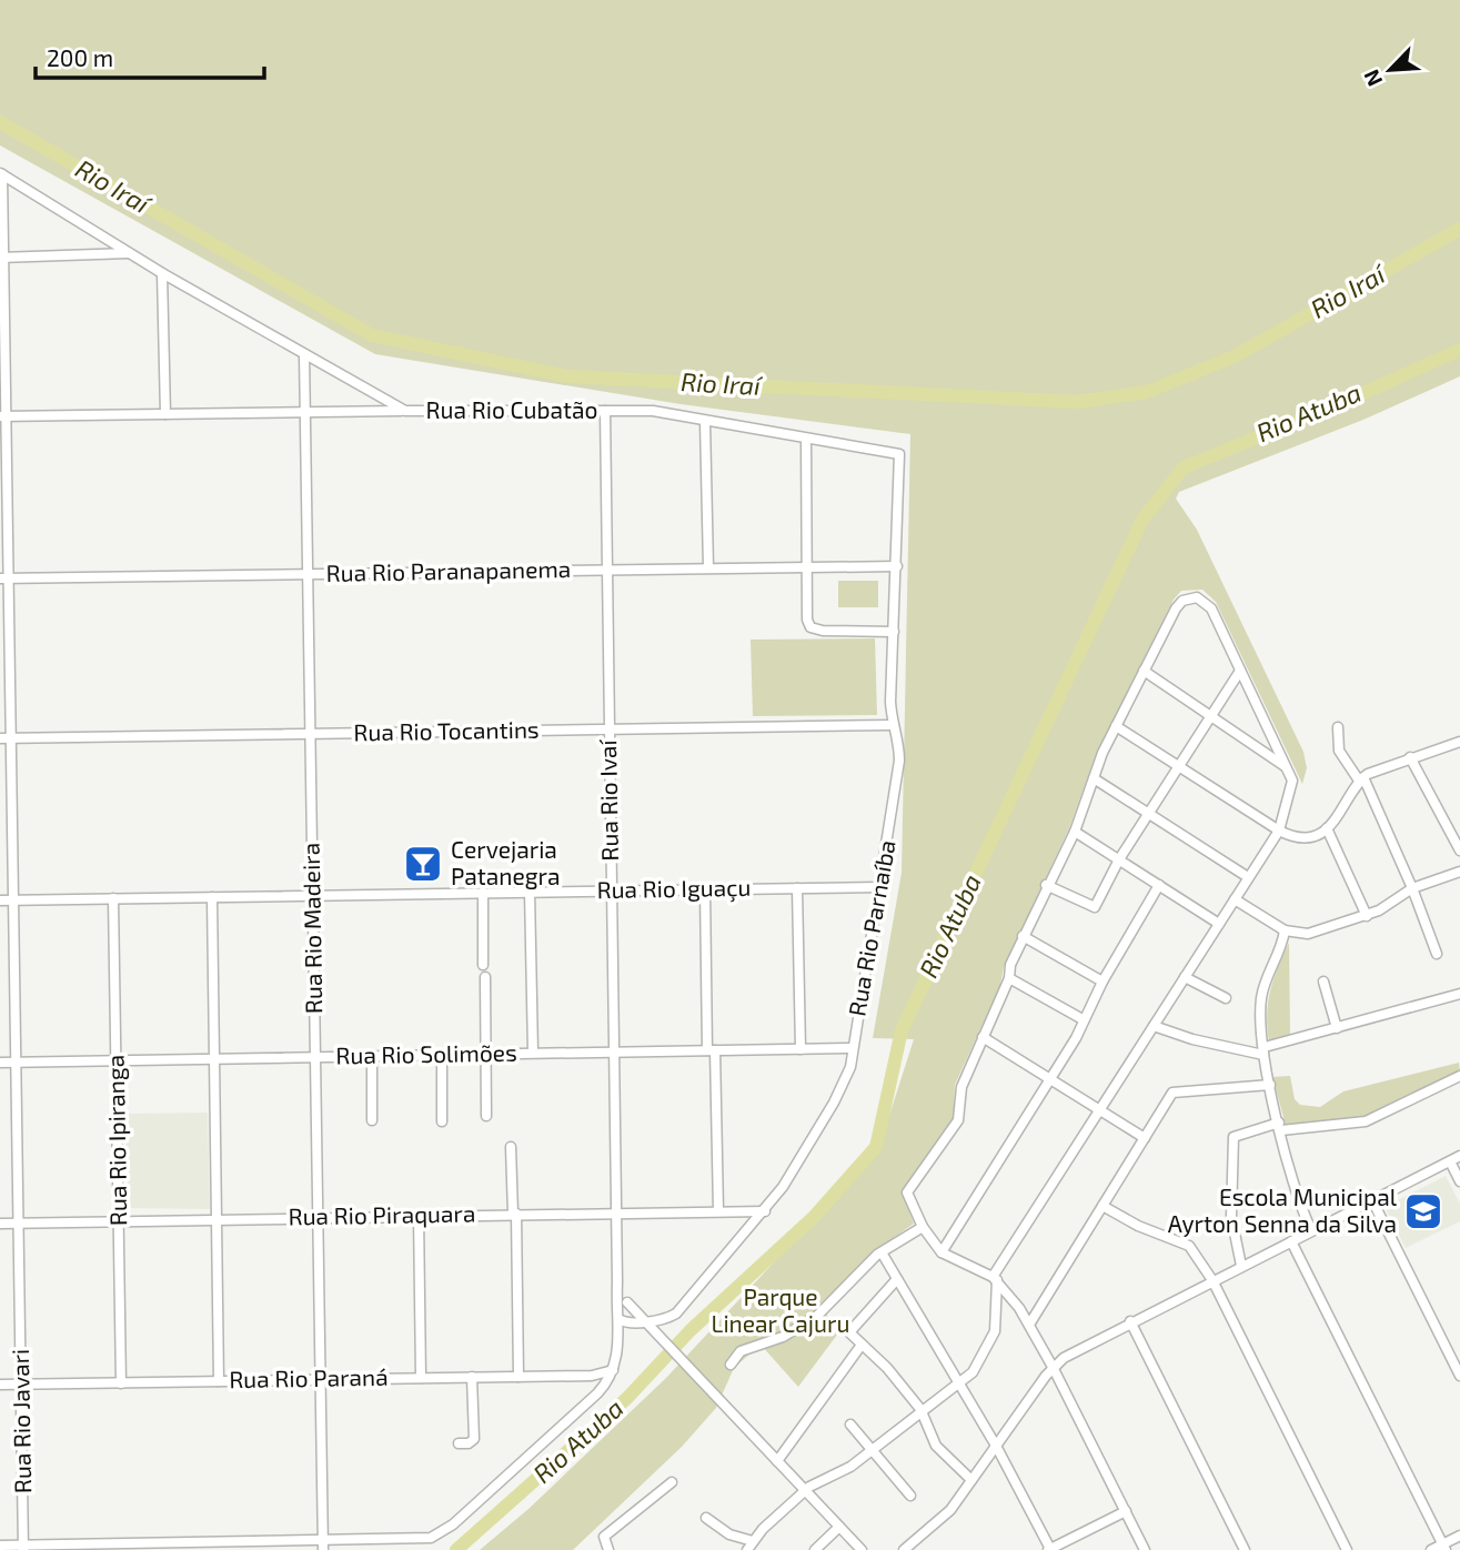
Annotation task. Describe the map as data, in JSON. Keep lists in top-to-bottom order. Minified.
{"streets":{"street":["Rua Rio Cubatão","Rua Rio Paranapanema","Rua Rio Tocantins","Rua Rio Ivaí","Rua Rio Iguaçu","Rua Rio Madeira","Rua Rio Parnaíba","Rua Rio Solimões","Rua Rio Ipiranga","Rua Rio Piraquara","Rua Rio Paraná","Rua Rio Javari"]},"crossings":[["Rua Rio Cubatão","Rua Rio Ivaí"],["Rua Rio Cubatão","Rua Rio Madeira"],["Rua Rio Cubatão","Rua Rio Parnaíba"],["Rua Rio Cubatão","Rua Rio Javari"],["Rua Rio Paranapanema","Rua Rio Ivaí"],["Rua Rio Paranapanema","Rua Rio Madeira"],["Rua Rio Paranapanema","Rua Rio Parnaíba"],["Rua Rio Paranapanema","Rua Rio Javari"],["Rua Rio Tocantins","Rua Rio Ivaí"],["Rua Rio Tocantins","Rua Rio Madeira"],["Rua Rio Tocantins","Rua Rio Parnaíba"],["Rua Rio Tocantins","Rua Rio Javari"],["Rua Rio Ivaí","Rua Rio Iguaçu"],["Rua Rio Ivaí","Rua Rio Parnaíba"],["Rua Rio Ivaí","Rua Rio Solimões"],["Rua Rio Ivaí","Rua Rio Piraquara"],["Rua Rio Iguaçu","Rua Rio Madeira"],["Rua Rio Iguaçu","Rua Rio Parnaíba"],["Rua Rio Iguaçu","Rua Rio Ipiranga"],["Rua Rio Iguaçu","Rua Rio Javari"],["Rua Rio Madeira","Rua Rio Solimões"],["Rua Rio Madeira","Rua Rio Piraquara"],["Rua Rio Madeira","Rua Rio Paraná"],["Rua Rio Parnaíba","Rua Rio Solimões"],["Rua Rio Parnaíba","Rua Rio Piraquara"],["Rua Rio Solimões","Rua Rio Ipiranga"],["Rua Rio Solimões","Rua Rio Javari"],["Rua Rio Ipiranga","Rua Rio Piraquara"],["Rua Rio Ipiranga","Rua Rio Paraná"],["Rua Rio Piraquara","Rua Rio Javari"],["Rua Rio Paraná","Rua Rio Javari"]],"water":["Rio Iraí","Rio Atuba"],"parks":["Parque Linear Cajuru"],"places":{"bar":["Cervejaria Patanegra"],"school or university":["Escola Municipal Ayrton Senna da Silva"]},"scale_bar":"200 m","north":"bottom left"}
